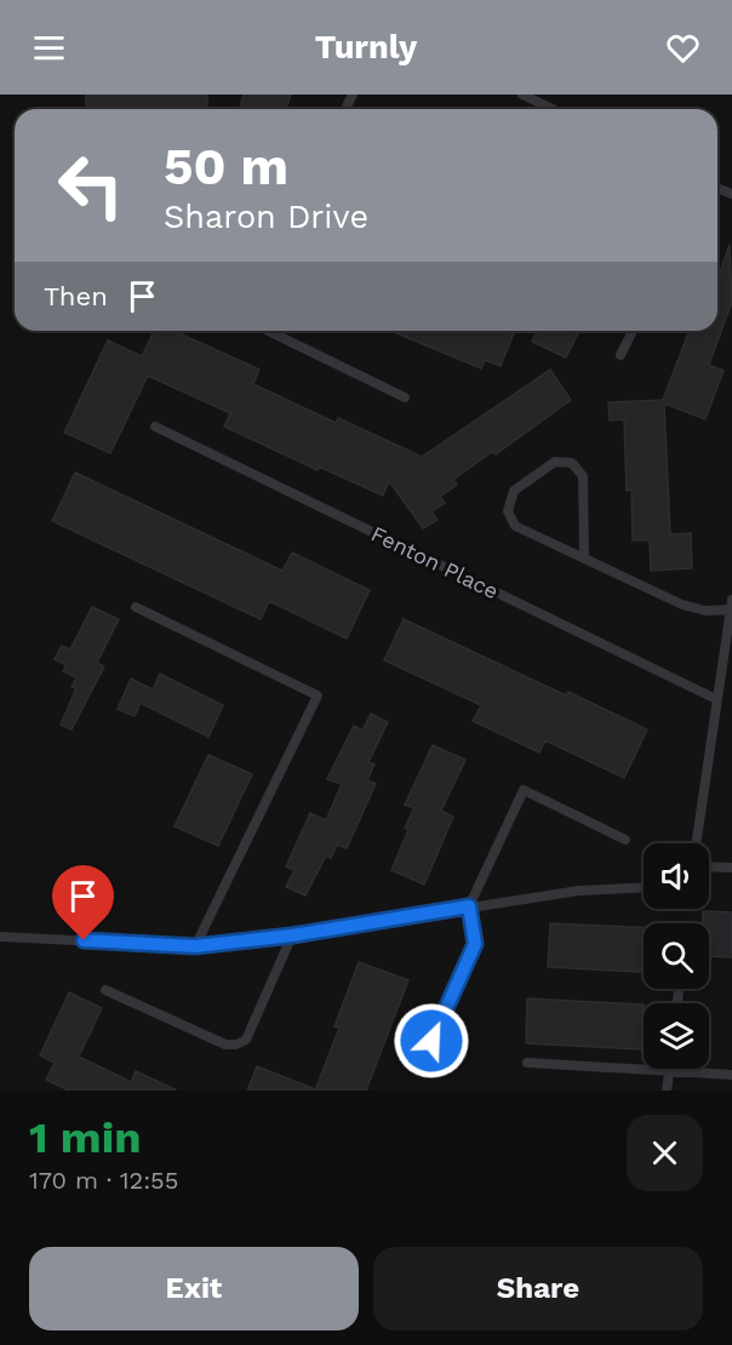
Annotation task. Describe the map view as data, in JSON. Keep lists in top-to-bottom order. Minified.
{"streets":{"lane":["Fenton Place"]},"page":{"header":"Turnly","turn":["50 m","Sharon Drive"],"then":"Then","heading":["1 min","170 m · 12:55"],"buttons":["Exit","Share"]}}
